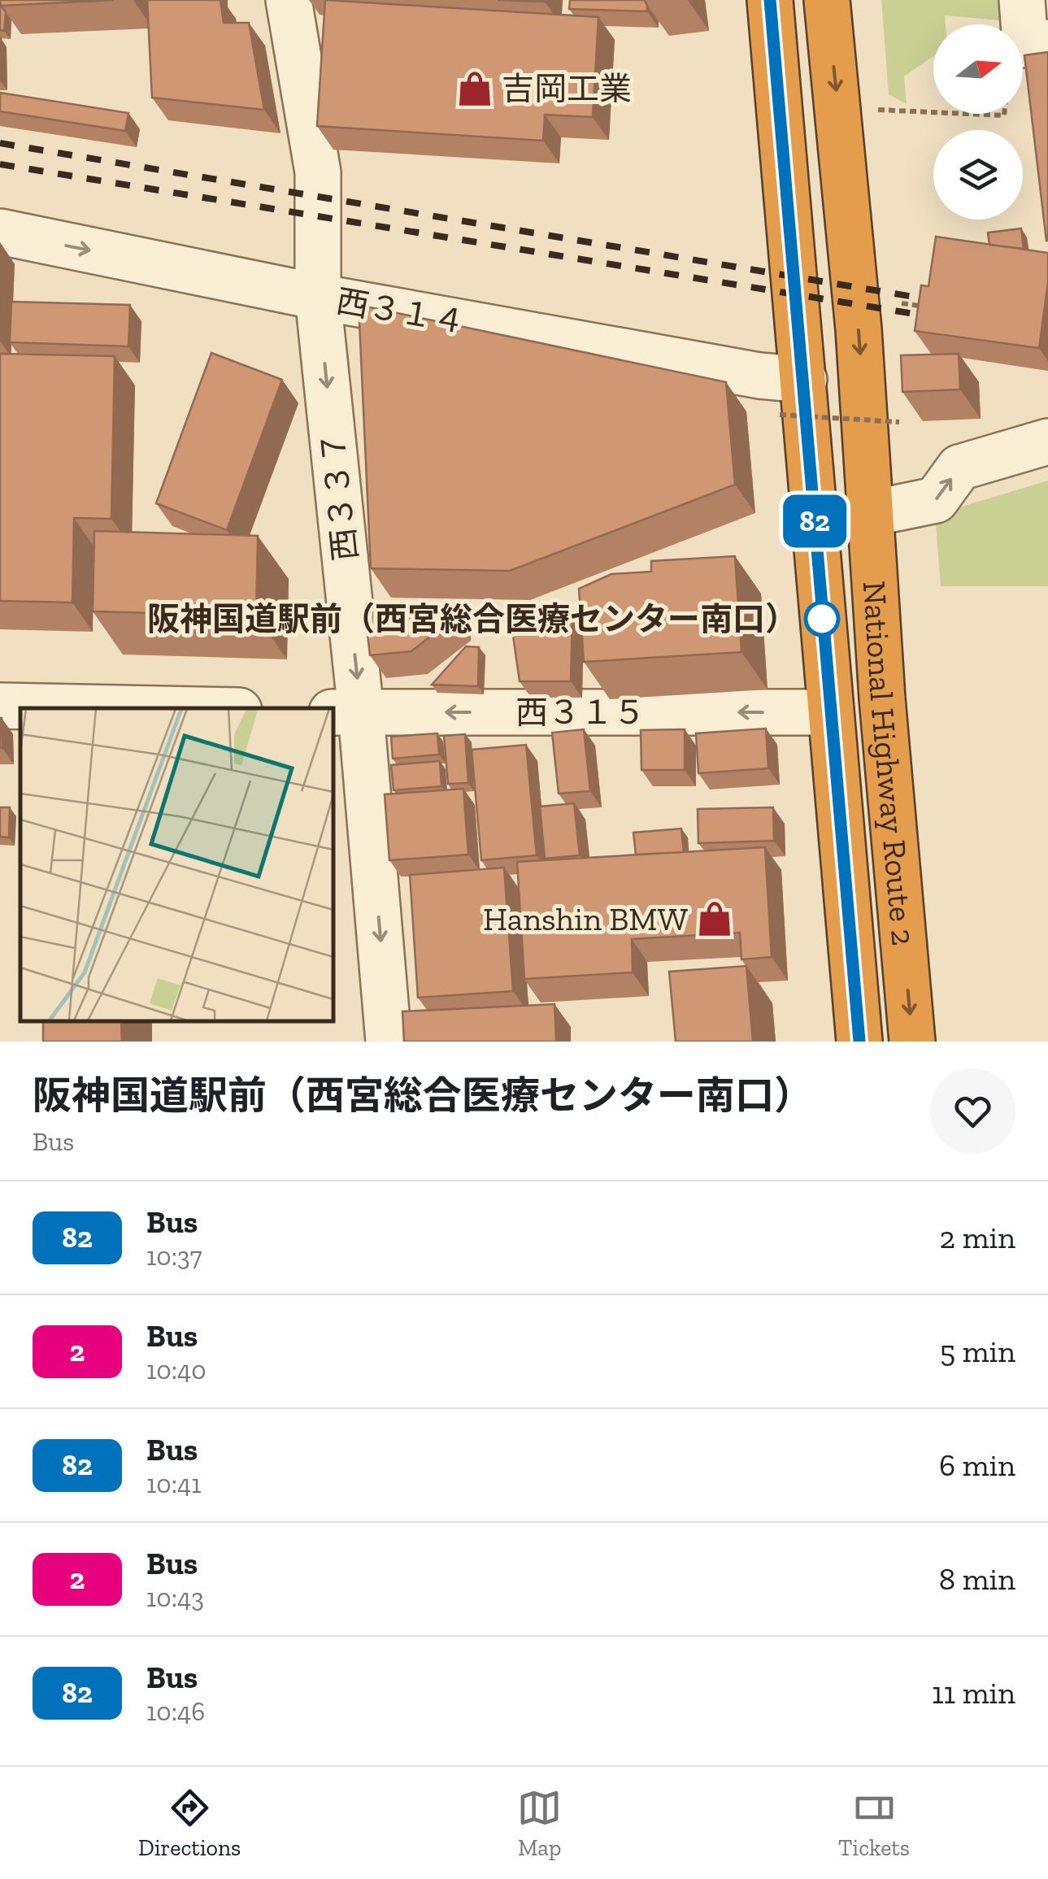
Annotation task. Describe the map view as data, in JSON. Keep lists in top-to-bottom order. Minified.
{"streets":{"highway":["National Highway Route 2"],"street":["西３１４","西３３７","西３１５"]},"crossings":[["西３１４","西３３７"],["西３１４","National Highway Route 2"],["西３３７","西３１５"],["西３１５","National Highway Route 2"]],"one_way":["西３１４","西３３７","西３１５"],"places":{"shop":["吉岡工業","Hanshin BMW"],"other":["阪神国道駅前（西宮総合医療センター南口）"]},"lines":["bus line 82"],"north":"right","page":{"on_map":"82","heading":["阪神国道駅前（西宮総合医療センター南口）","Bus"],"list":[{"mark":"82","name":"Bus","note":"10:37","value":"2 min"},{"mark":"2","name":"Bus","note":"10:40","value":"5 min"},{"mark":"82","name":"Bus","note":"10:41","value":"6 min"},{"mark":"2","name":"Bus","note":"10:43","value":"8 min"},{"mark":"82","name":"Bus","note":"10:46","value":"11 min"}],"tabs":["Directions","Map","Tickets"]}}
